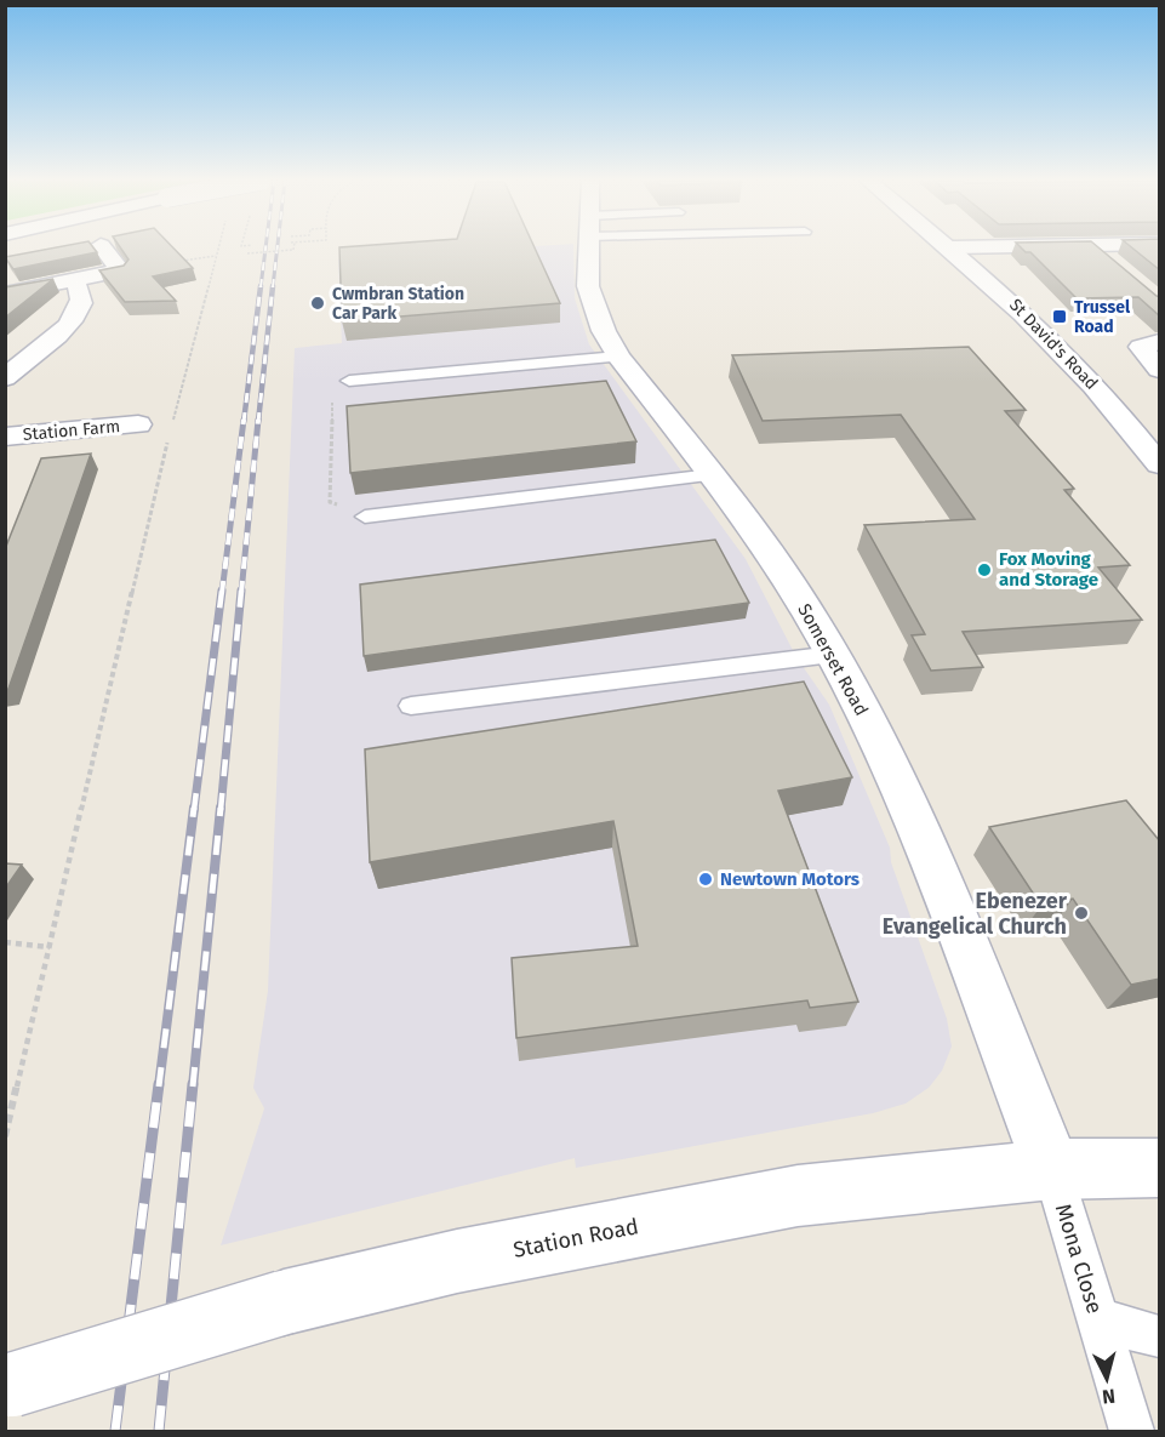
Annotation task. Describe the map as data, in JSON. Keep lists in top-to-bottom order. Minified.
{"streets":{"street":["St David's Road","Station Farm","Somerset Road","Station Road"],"lane":["Mona Close"]},"crossings":[["Somerset Road","Station Road"],["Somerset Road","Mona Close"],["Station Road","Mona Close"]],"places":{"other":["Cwmbran Station Car Park","Fox Moving and Storage","Newtown Motors","Ebenezer Evangelical Church"],"transit":["Trussel Road"]},"north":"bottom"}
